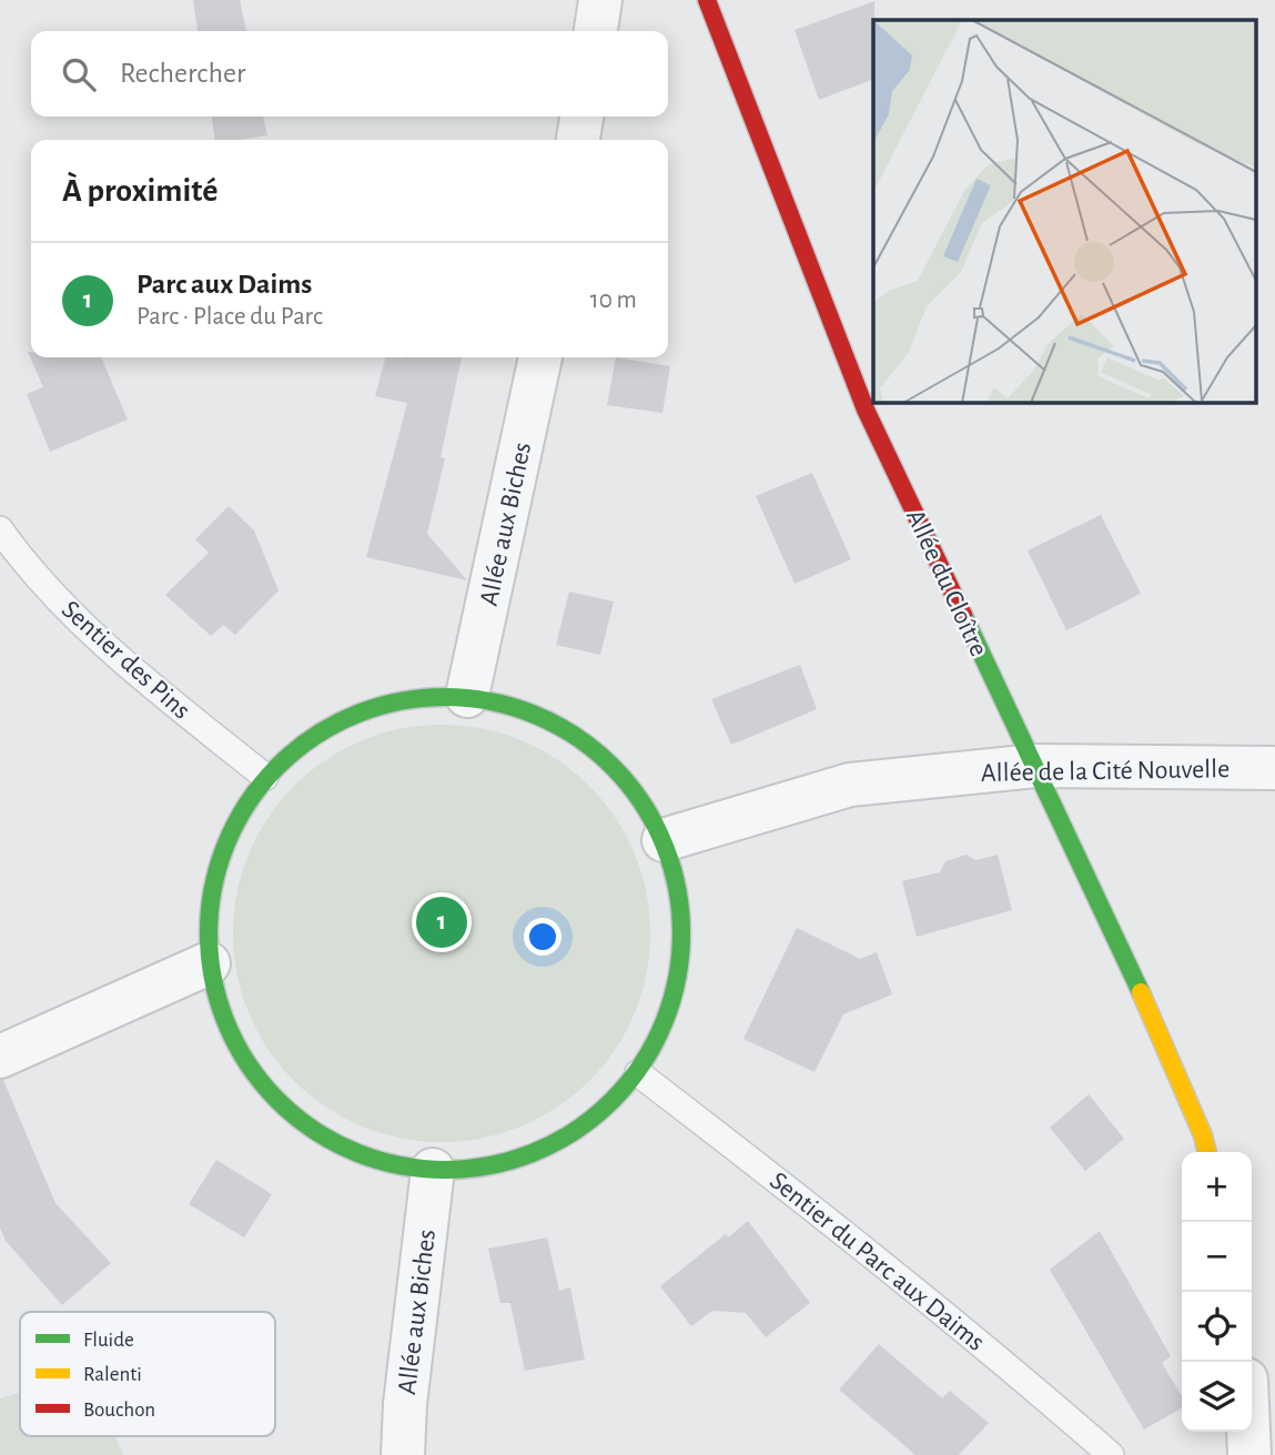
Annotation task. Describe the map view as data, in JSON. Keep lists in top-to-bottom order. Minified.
{"streets":{"street":["Allée aux Biches","Allée du Cloître","Allée de la Cité Nouvelle"],"lane":["Sentier des Pins","Sentier du Parc aux Daims"]},"crossings":[["Allée du Cloître","Allée de la Cité Nouvelle"]],"legend":["Fluide","Ralenti","Bouchon"],"page":{"search":"Rechercher","heading":"À proximité","list":[{"mark":"1","name":"Parc aux Daims","note":"Parc · Place du Parc","value":"10 m"}],"pins":"1","map_buttons":["+","−"]}}
